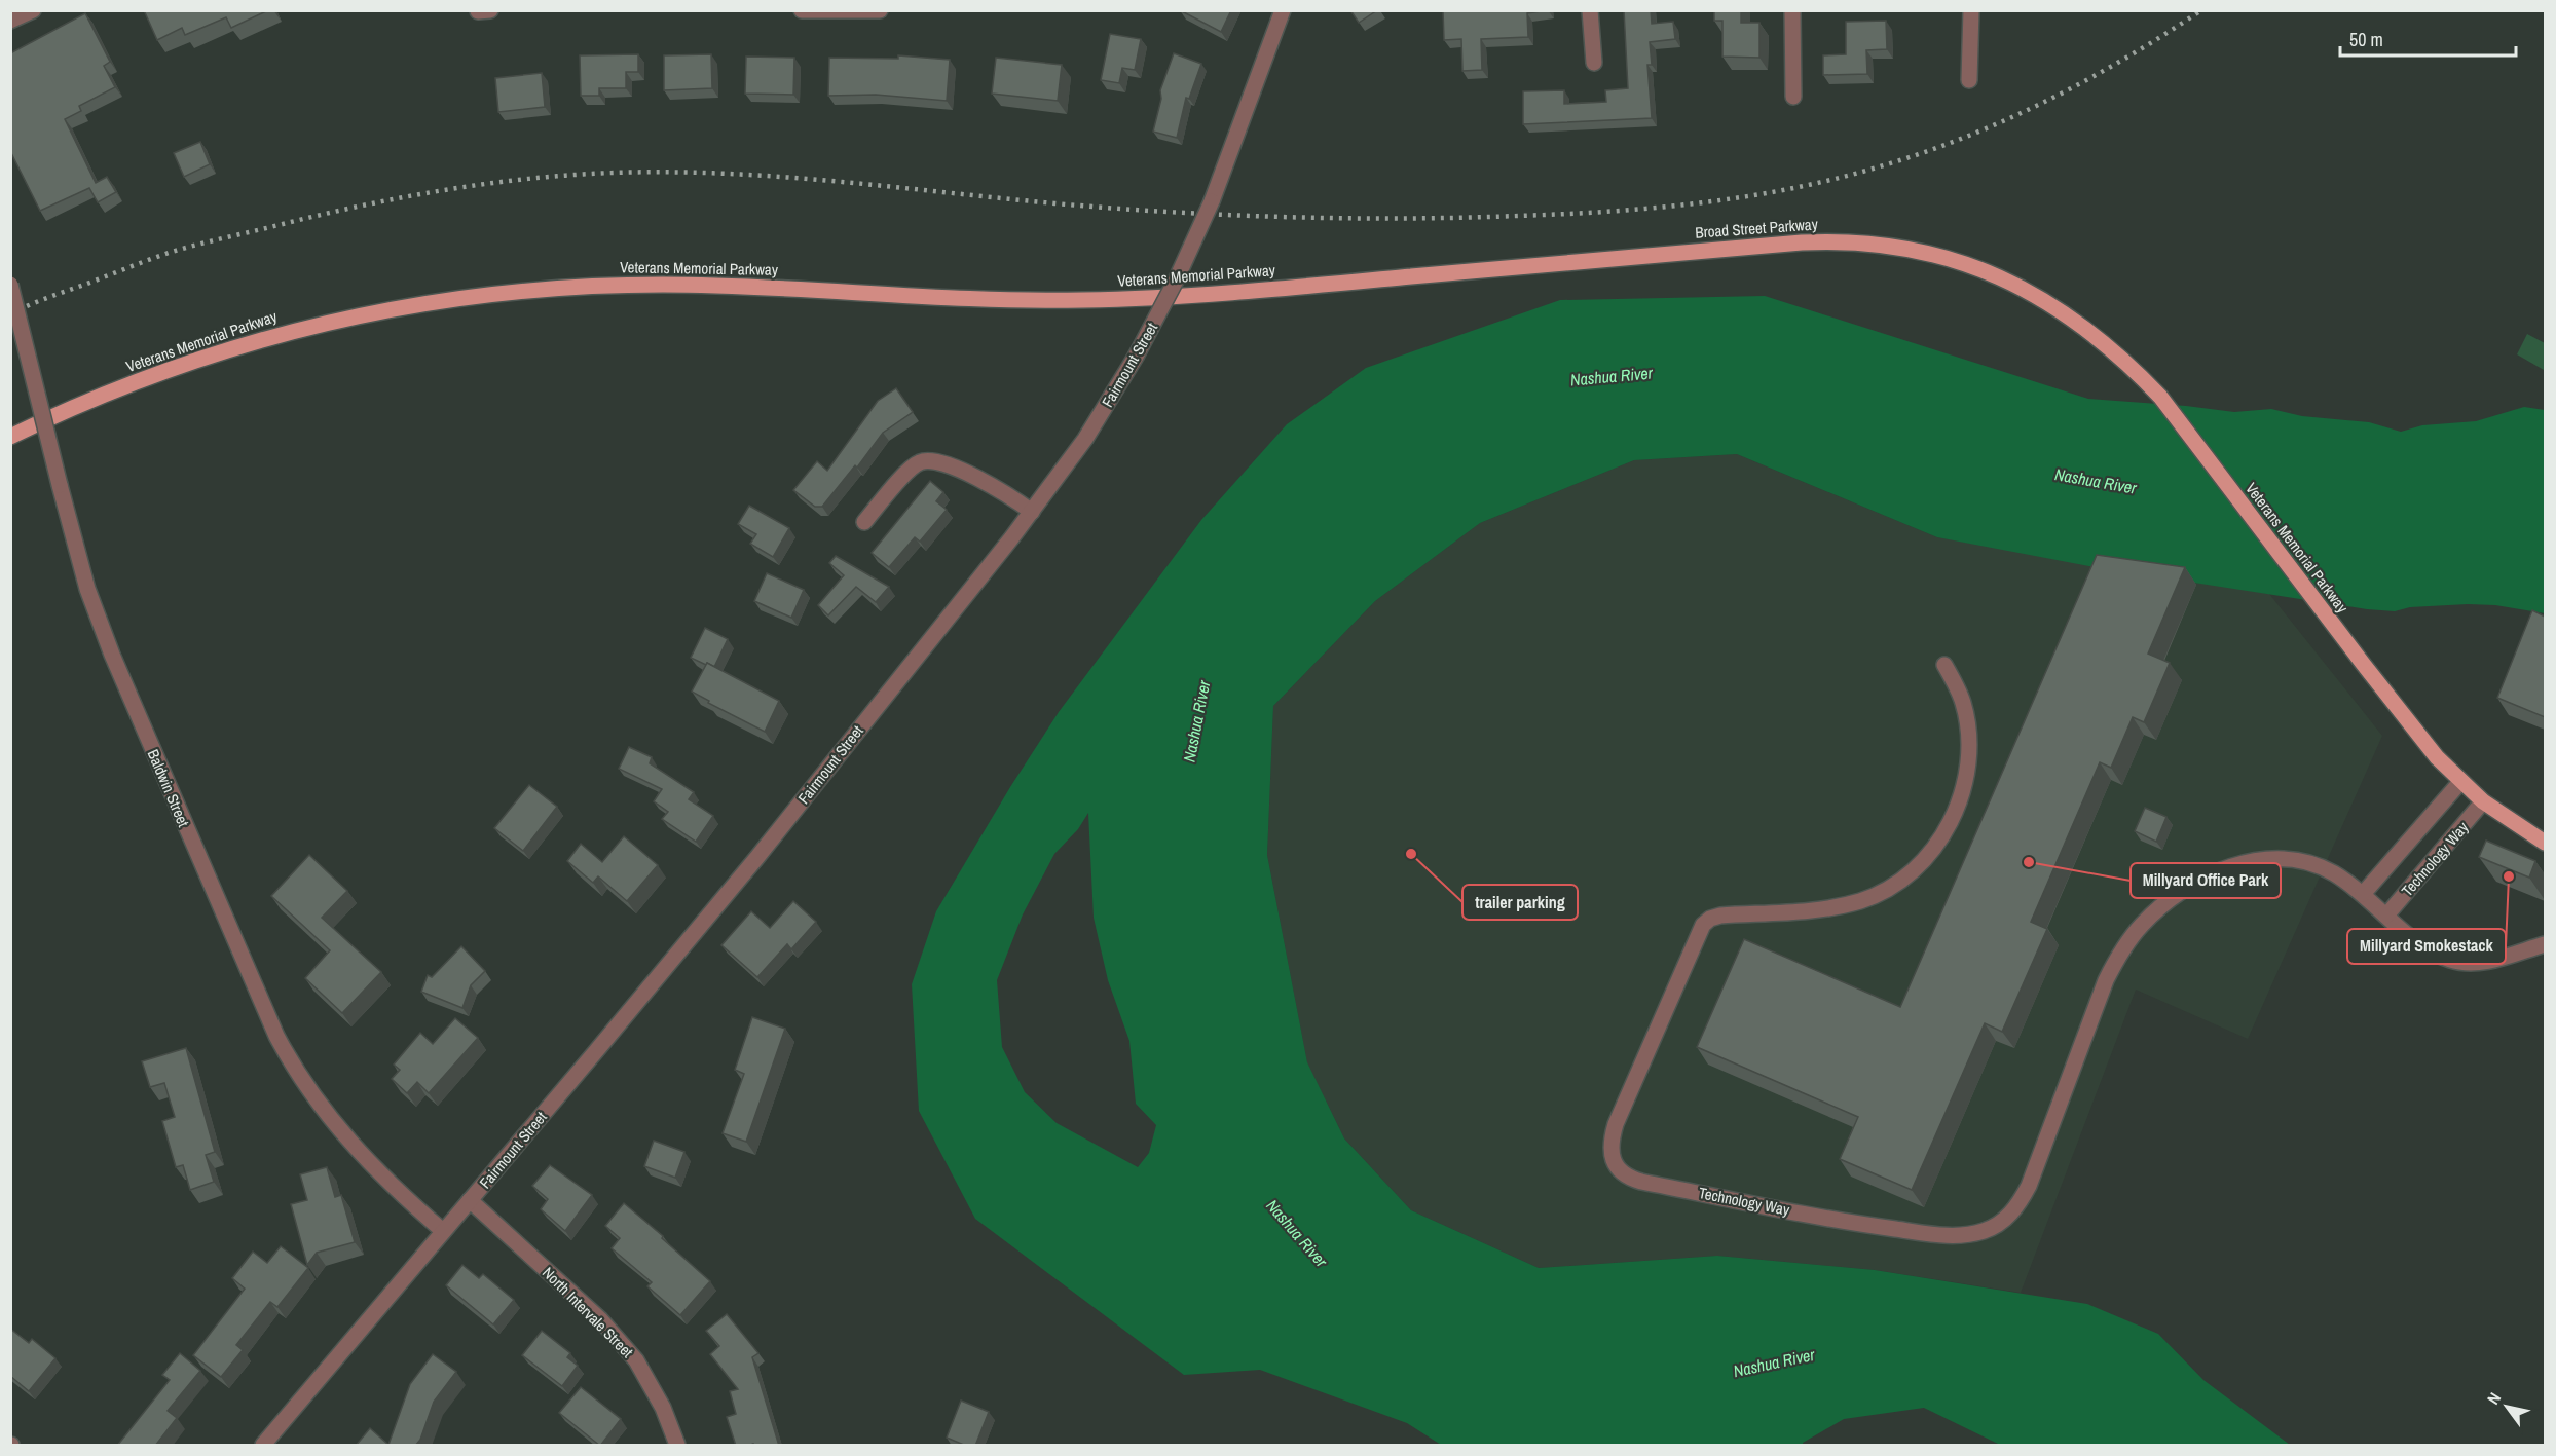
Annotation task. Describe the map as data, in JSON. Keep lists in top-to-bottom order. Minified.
{"streets":{"main road":["Broad Street Parkway","Veterans Memorial Parkway"],"street":["Fairmount Street","Baldwin Street","Technology Way","North Intervale Street"]},"crossings":[["Broad Street Parkway","Veterans Memorial Parkway"],["Veterans Memorial Parkway","Technology Way"],["Fairmount Street","Baldwin Street"],["Fairmount Street","North Intervale Street"]],"water":["Nashua River"],"places":["trailer parking","Millyard Office Park","Millyard Smokestack"],"scale_bar":"50 m","north":"top left"}
